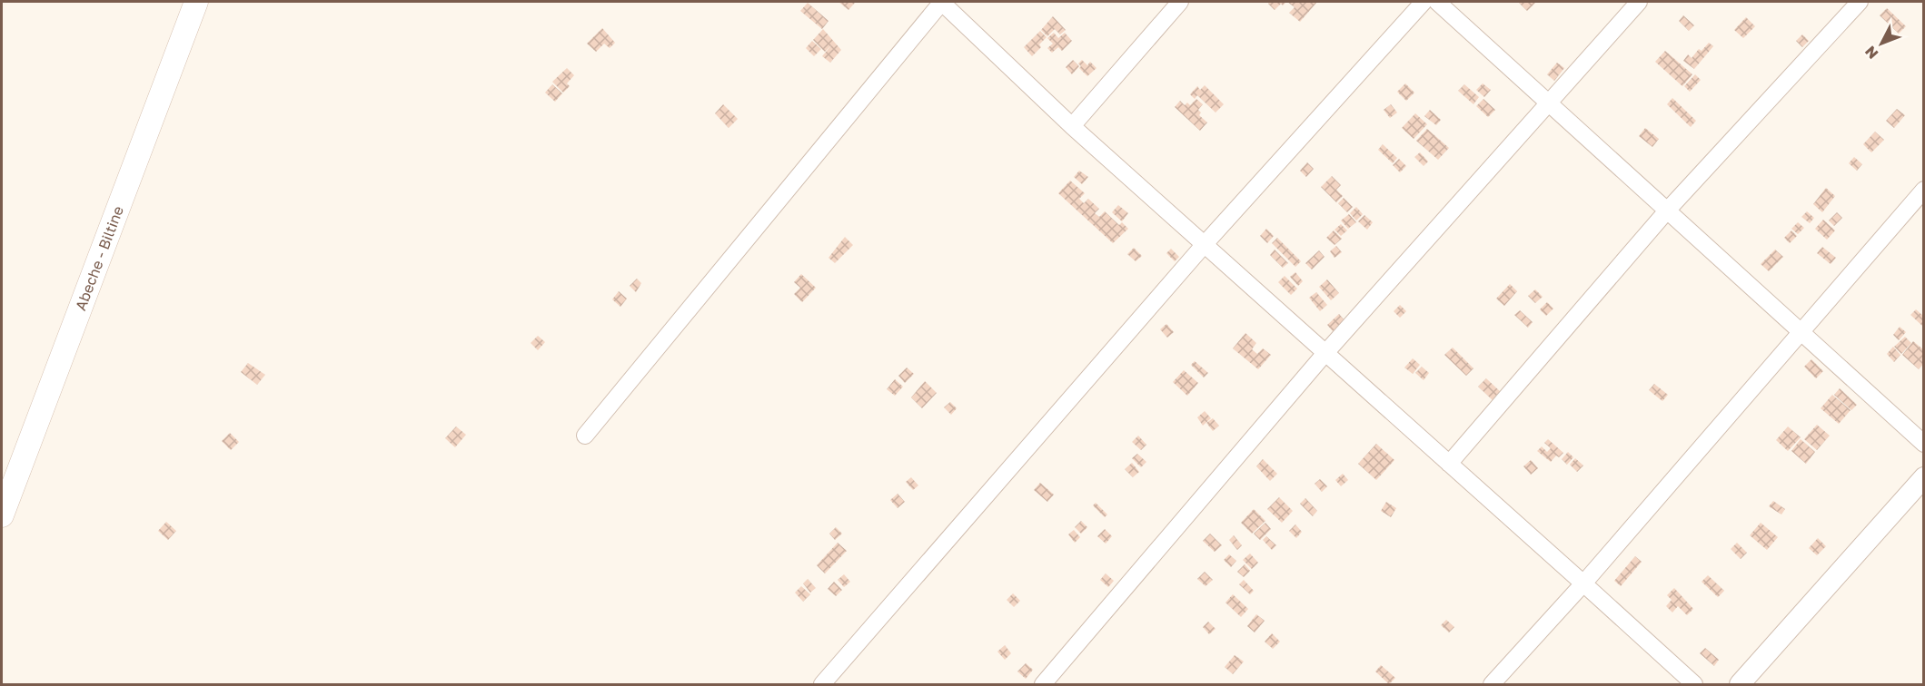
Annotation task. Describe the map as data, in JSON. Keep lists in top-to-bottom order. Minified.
{"streets":{"main road":["Abeche - Biltine"]},"north":"bottom left"}
